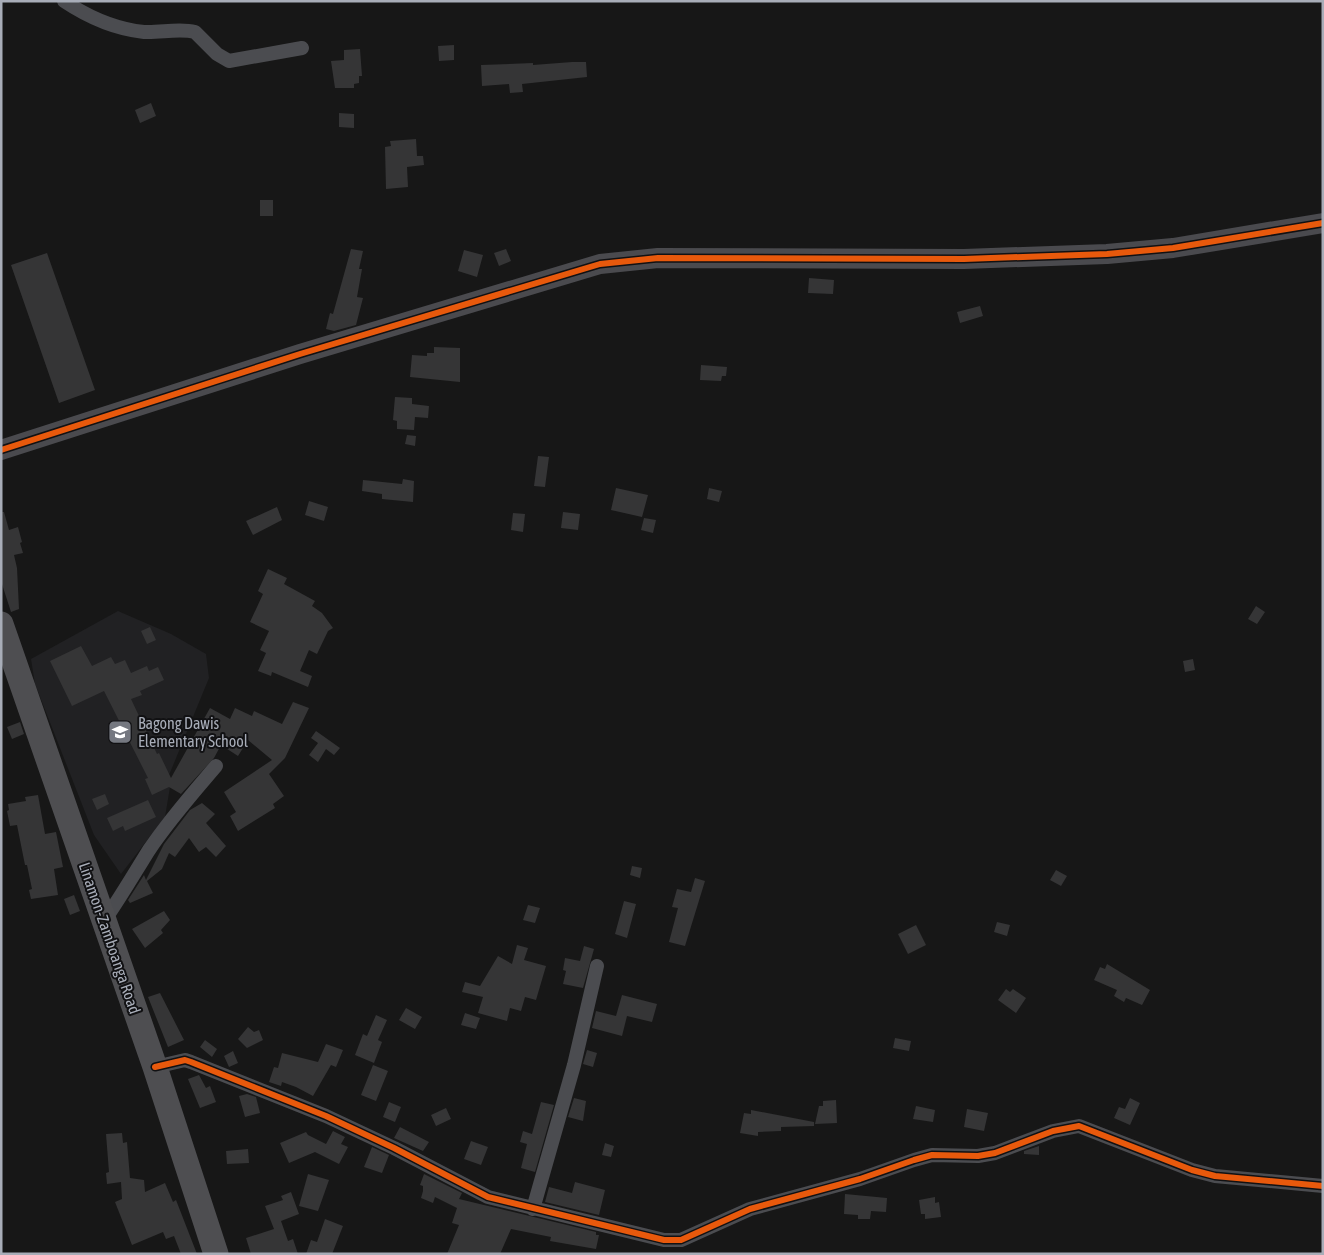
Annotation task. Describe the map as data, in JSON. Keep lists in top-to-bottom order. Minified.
{"streets":{"highway":["Linamon-Zamboanga Road"]},"places":{"school or university":["Bagong Dawis Elementary School"]}}
